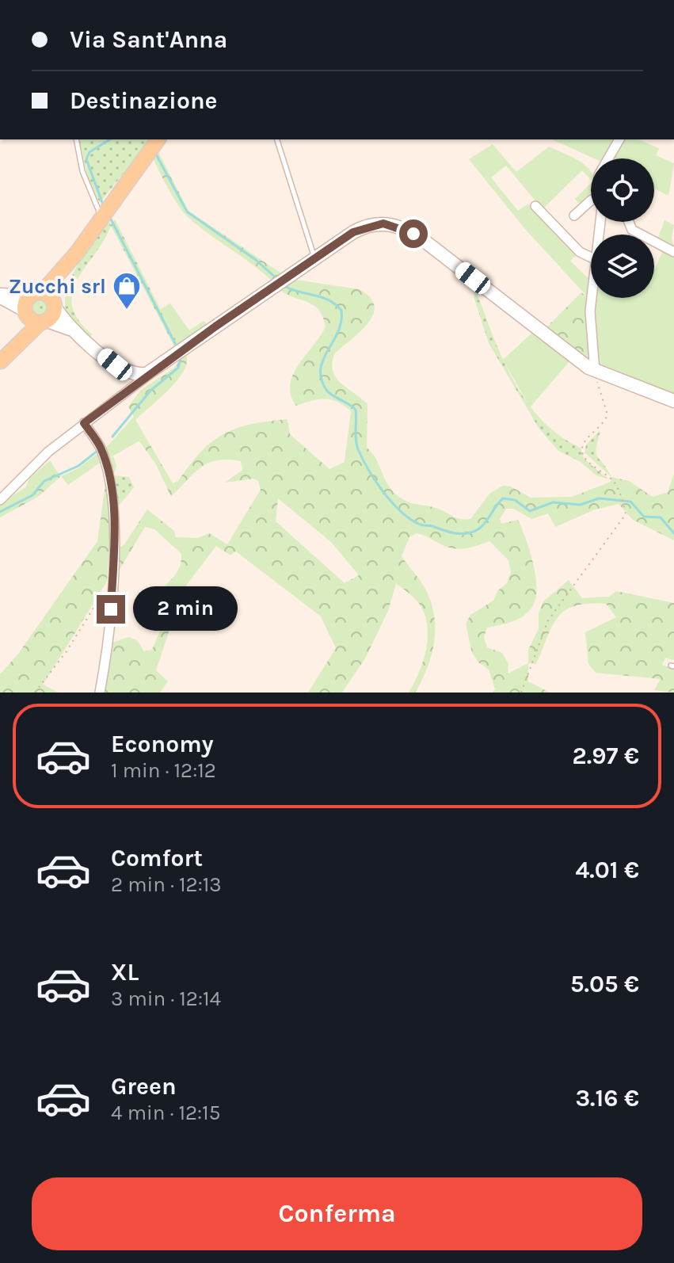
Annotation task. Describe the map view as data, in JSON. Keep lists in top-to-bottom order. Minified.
{"places":{"shop":["Zucchi srl"]},"page":{"banner":["Via Sant'Anna","Destinazione"],"bubble":"2 min","list":[{"name":"Economy","note":"1 min · 12:12","value":"2.97 €"},{"name":"Comfort","note":"2 min · 12:13","value":"4.01 €"},{"name":"XL","note":"3 min · 12:14","value":"5.05 €"},{"name":"Green","note":"4 min · 12:15","value":"3.16 €"}],"buttons":"Conferma"}}
